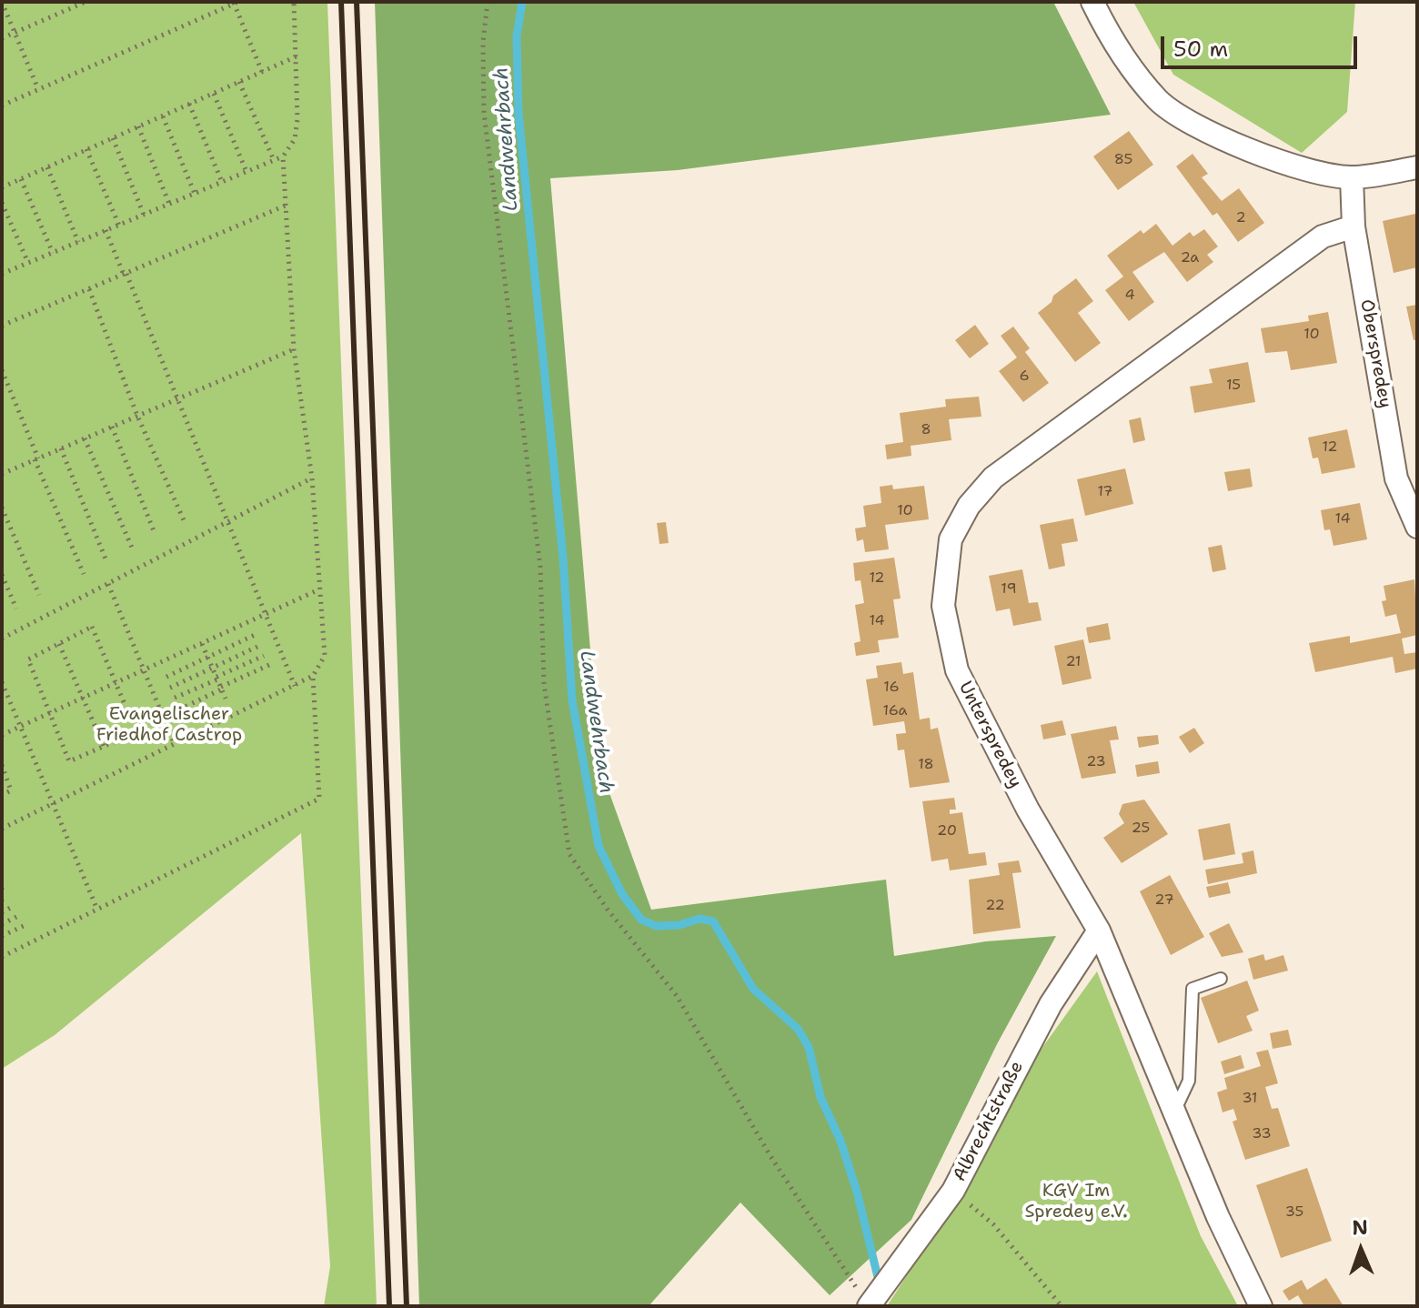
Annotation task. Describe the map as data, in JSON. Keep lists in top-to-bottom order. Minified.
{"streets":{"street":["Oberspredey","Unterspredey","Albrechtstraße"]},"crossings":[["Oberspredey","Unterspredey"],["Unterspredey","Albrechtstraße"]],"water":["Landwehrbach"],"parks":["Evangelischer Friedhof Castrop","KGV Im Spredey e.V."],"house_numbers":["85","2","2a","4","10","6","15","8","12","17","10","14","12","19","14","21","16","16a","23","18","25","20","27","22","31","33","35"],"scale_bar":"50 m","north":"top"}
